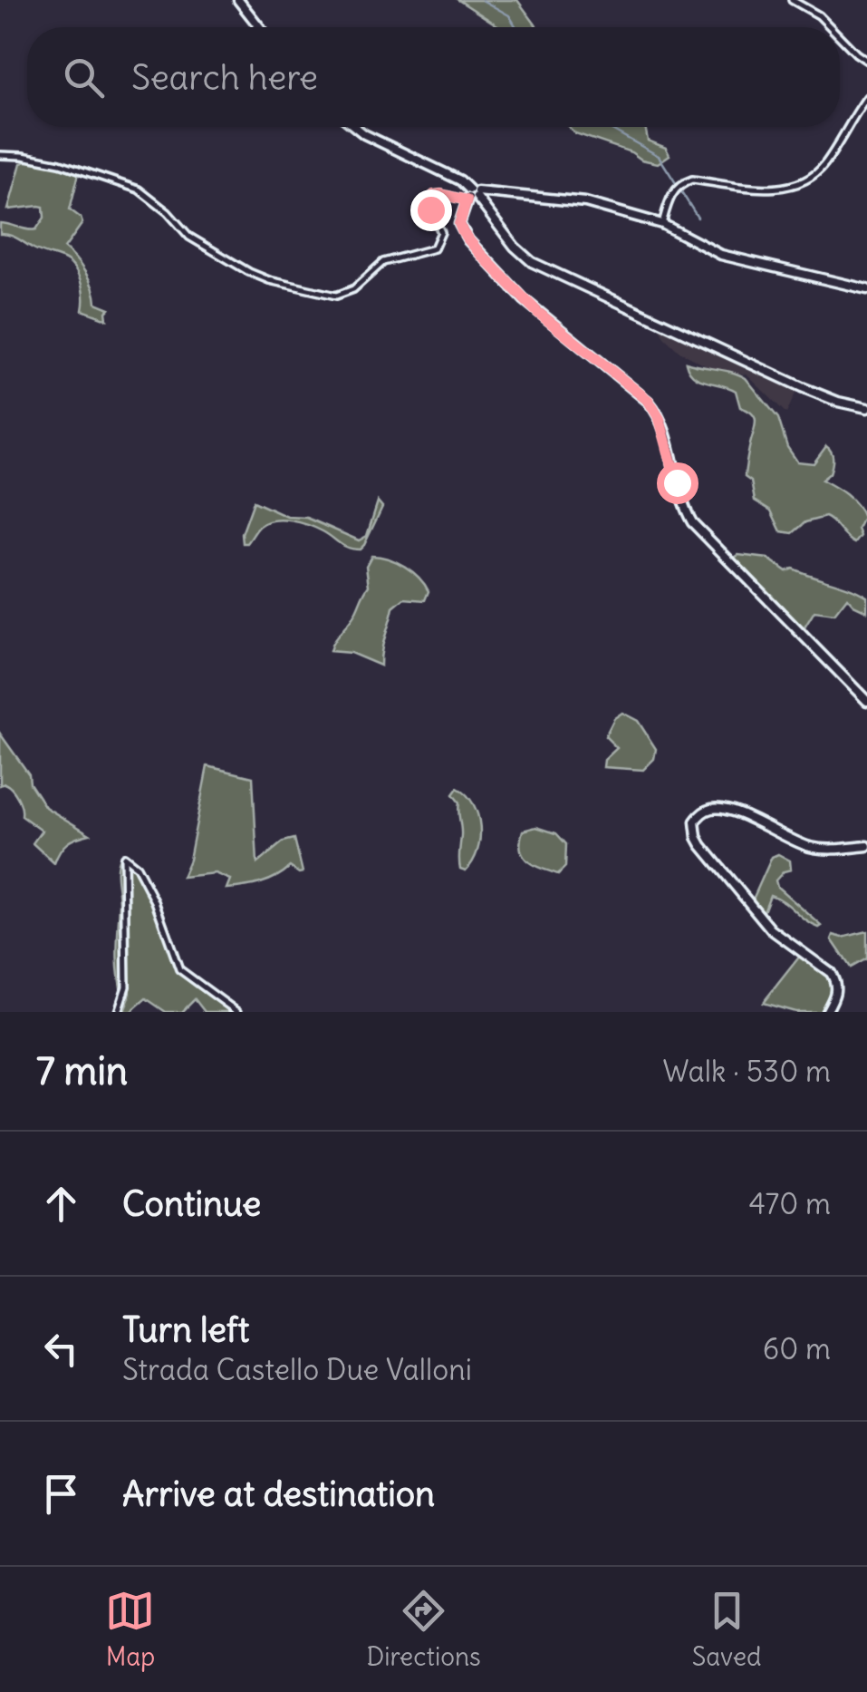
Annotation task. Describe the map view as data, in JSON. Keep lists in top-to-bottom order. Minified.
{"page":{"search":"Search here","heading":["7 min","Walk · 530 m"],"list":[["Continue","470 m"],["Turn left","Strada Castello Due Valloni","60 m"],"Arrive at destination"],"nav":["Map","Directions","Saved"]}}
